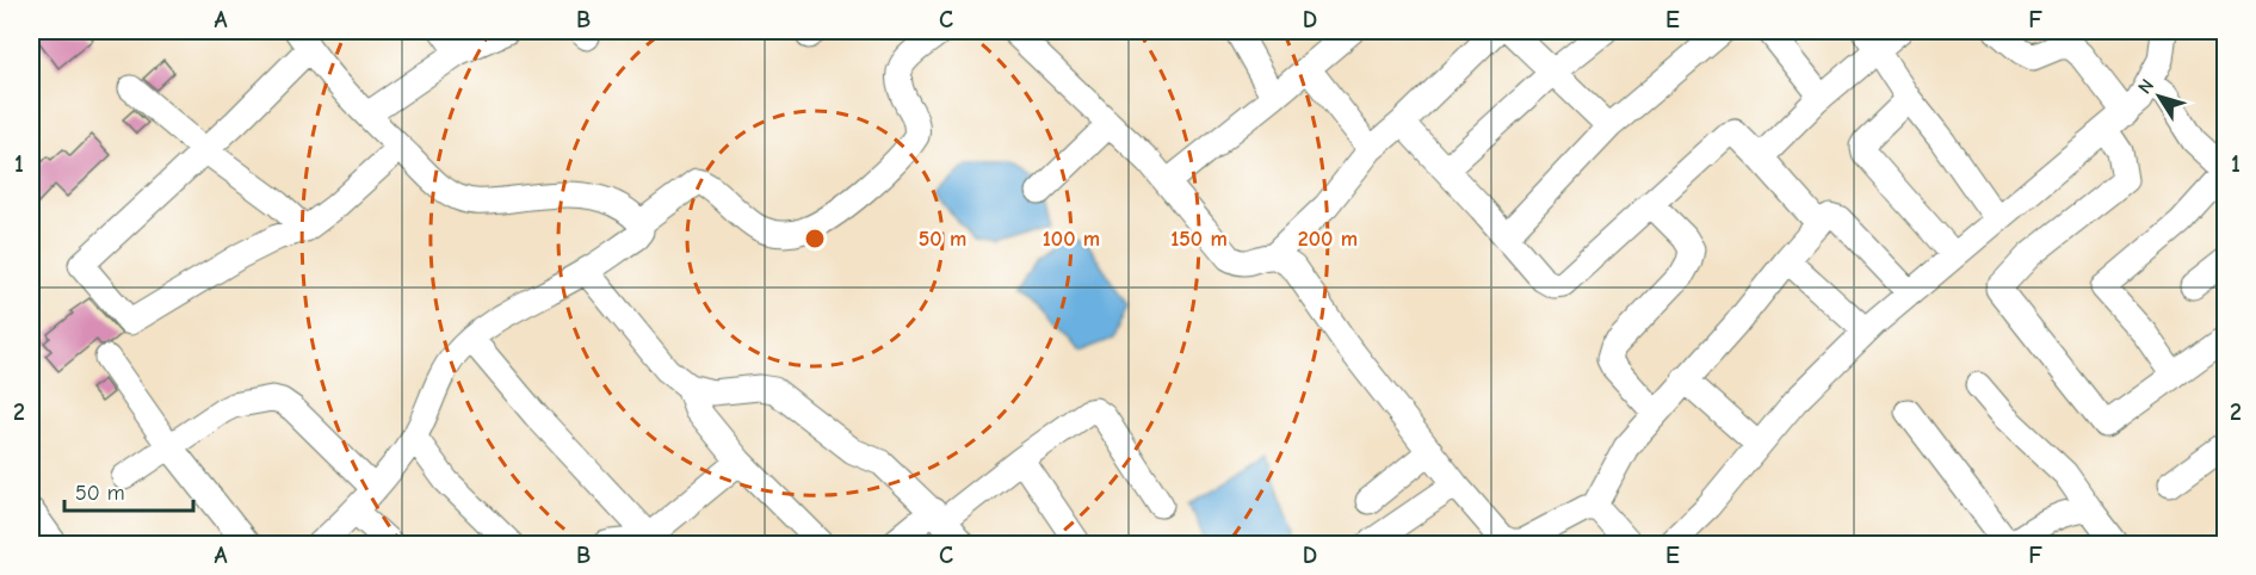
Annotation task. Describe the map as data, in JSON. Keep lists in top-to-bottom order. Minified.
{"scale_bar":"50 m","north":"top left","grid":{"columns":["A","B","C","D","E","F"],"rows":["1","2"]},"rings":["50 m","100 m","150 m","200 m"]}
